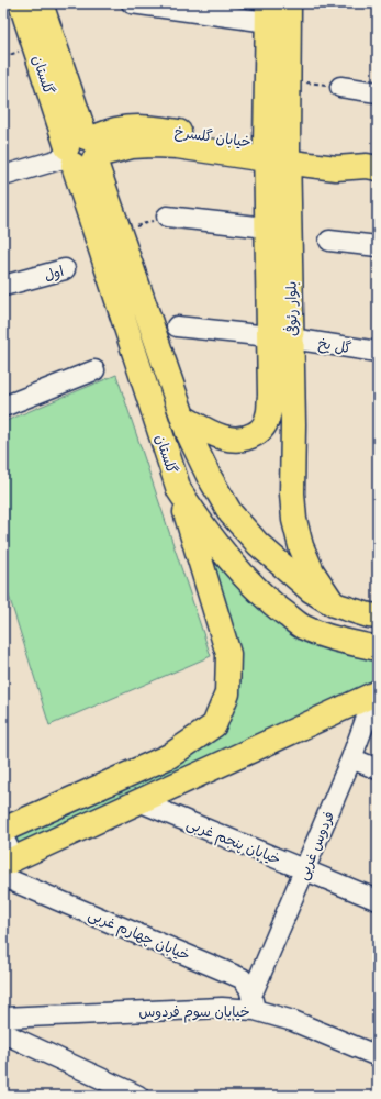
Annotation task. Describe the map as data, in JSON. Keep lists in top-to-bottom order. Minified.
{"streets":{"main road":["گلستان","خیابان گلسرخ","بلوار رئوفی"],"street":["اول","گل یخ","خیابان پنجم غربی","فردوس غربی","خیابان چهارم غربی","خیابان سوم فردوس"]},"crossings":[["گلستان","خیابان گلسرخ"],["گلستان","بلوار رئوفی"],["خیابان گلسرخ","بلوار رئوفی"],["بلوار رئوفی","گل یخ"],["خیابان پنجم غربی","فردوس غربی"],["فردوس غربی","خیابان چهارم غربی"],["فردوس غربی","خیابان سوم فردوس"],["خیابان چهارم غربی","خیابان سوم فردوس"]]}
